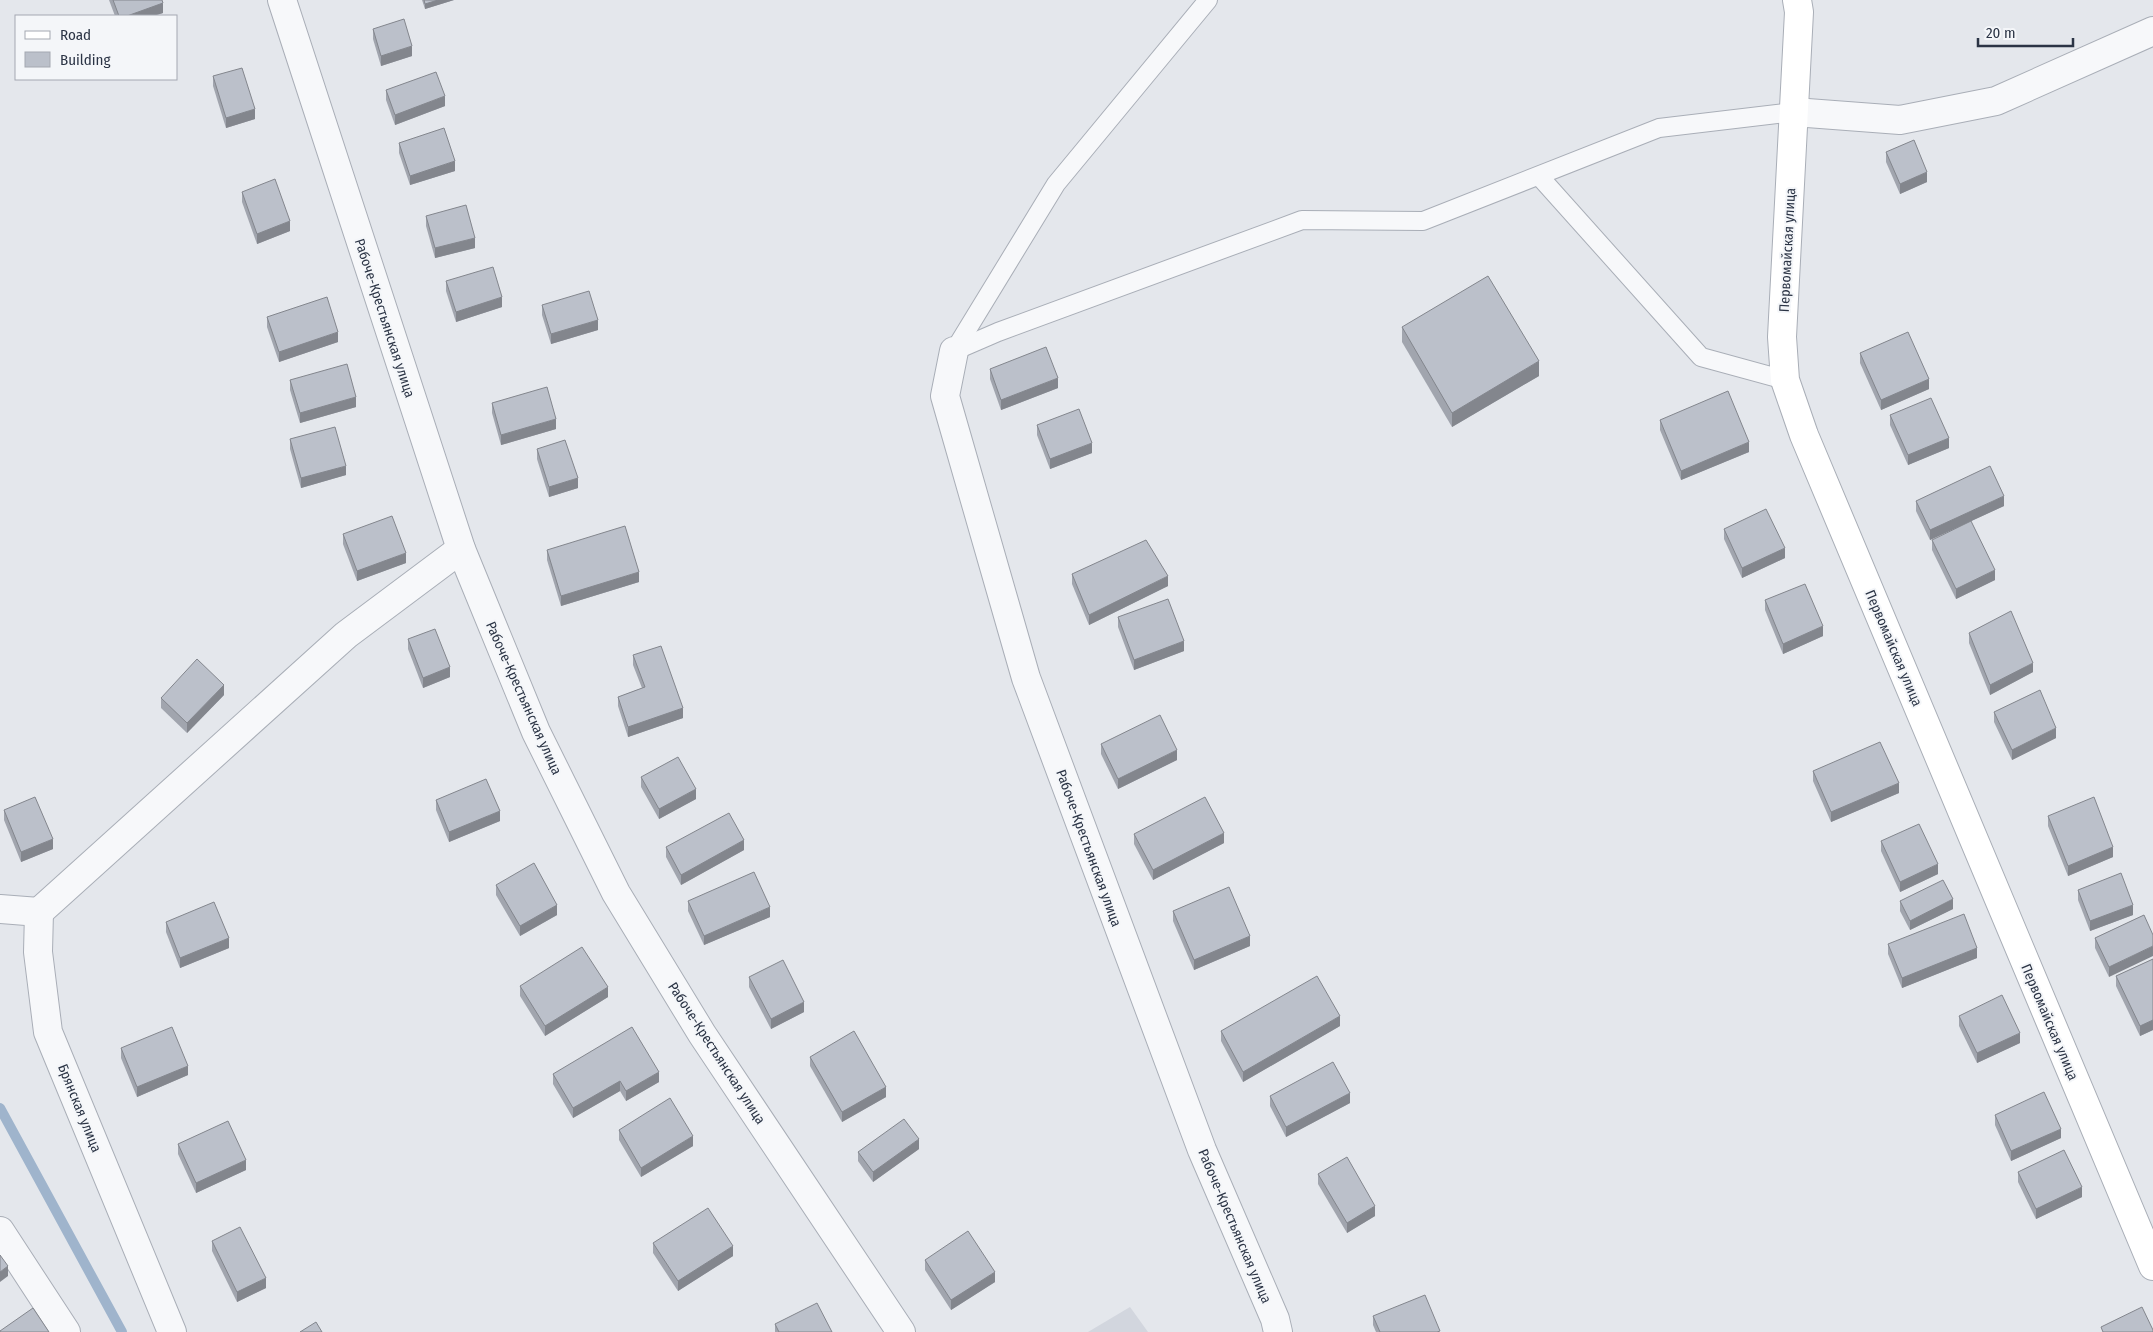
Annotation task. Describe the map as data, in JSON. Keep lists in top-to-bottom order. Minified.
{"streets":{"street":["Первомайская улица","Рабоче-Крестьянская улица","Брянская улица"]},"legend":["Road","Building"],"scale_bar":"20 m"}
